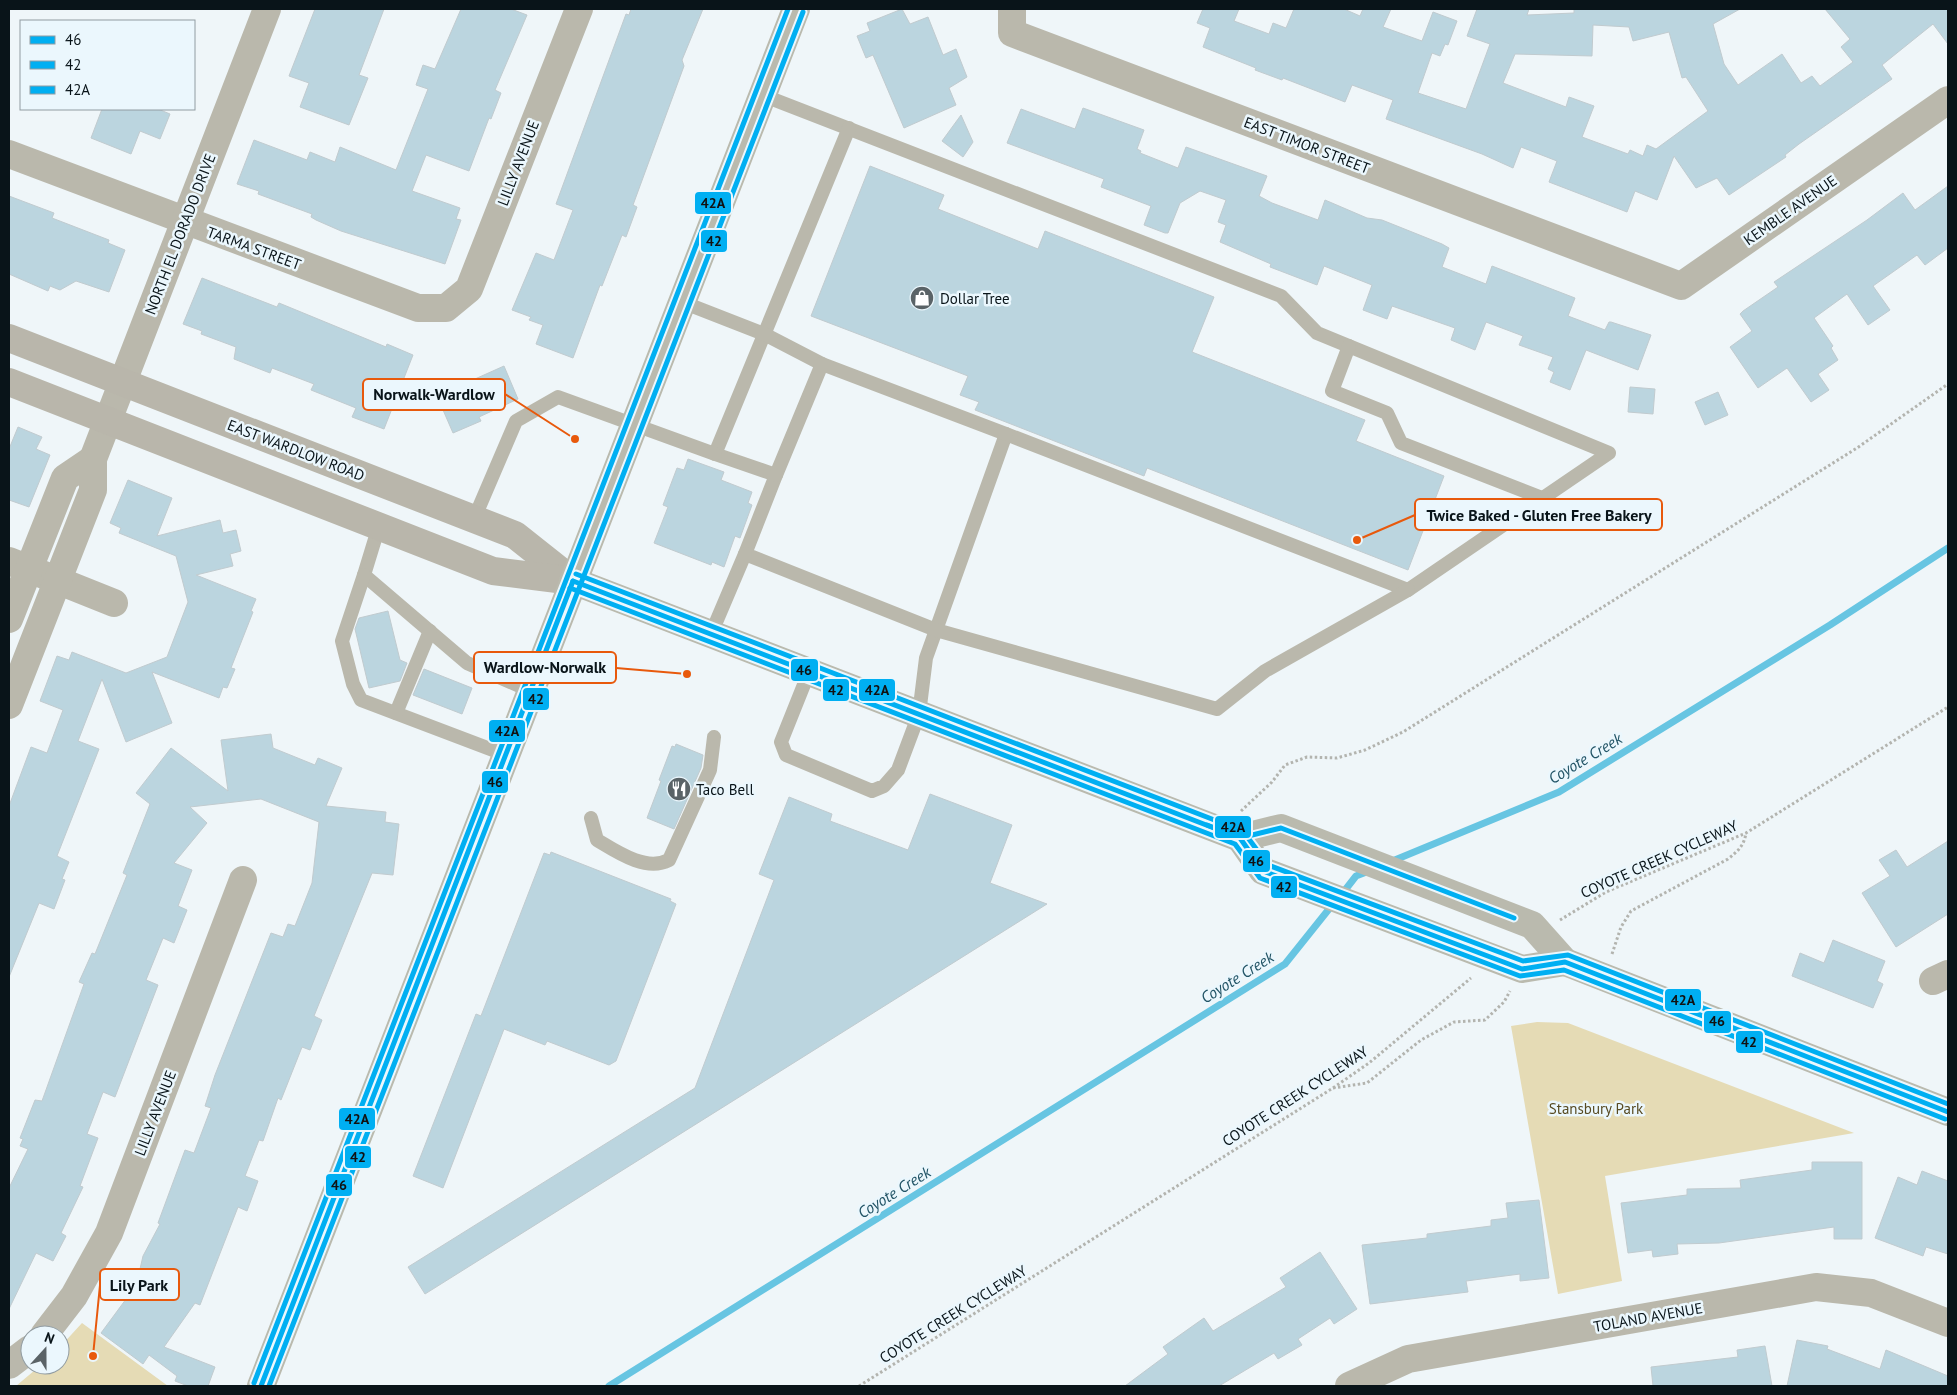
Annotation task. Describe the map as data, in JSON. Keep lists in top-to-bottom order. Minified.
{"streets":{"main road":["EAST WARDLOW ROAD"],"street":["EAST TIMOR STREET","LILLY AVENUE","KEMBLE AVENUE","NORTH EL DORADO DRIVE","TARMA STREET","TOLAND AVENUE"],"path":["COYOTE CREEK CYCLEWAY"]},"crossings":[["EAST TIMOR STREET","KEMBLE AVENUE"],["LILLY AVENUE","TARMA STREET"],["NORTH EL DORADO DRIVE","TARMA STREET"],["NORTH EL DORADO DRIVE","EAST WARDLOW ROAD"]],"water":["Coyote Creek"],"parks":["Stansbury Park"],"places":{"shop":["Dollar Tree"],"other":["Norwalk-Wardlow","Twice Baked - Gluten Free Bakery","Wardlow-Norwalk","Lily Park"],"restaurant":["Taco Bell"]},"lines":["transit line 42A","transit line 42","transit line 46"],"legend":["46","42","42A"],"north":"top"}
